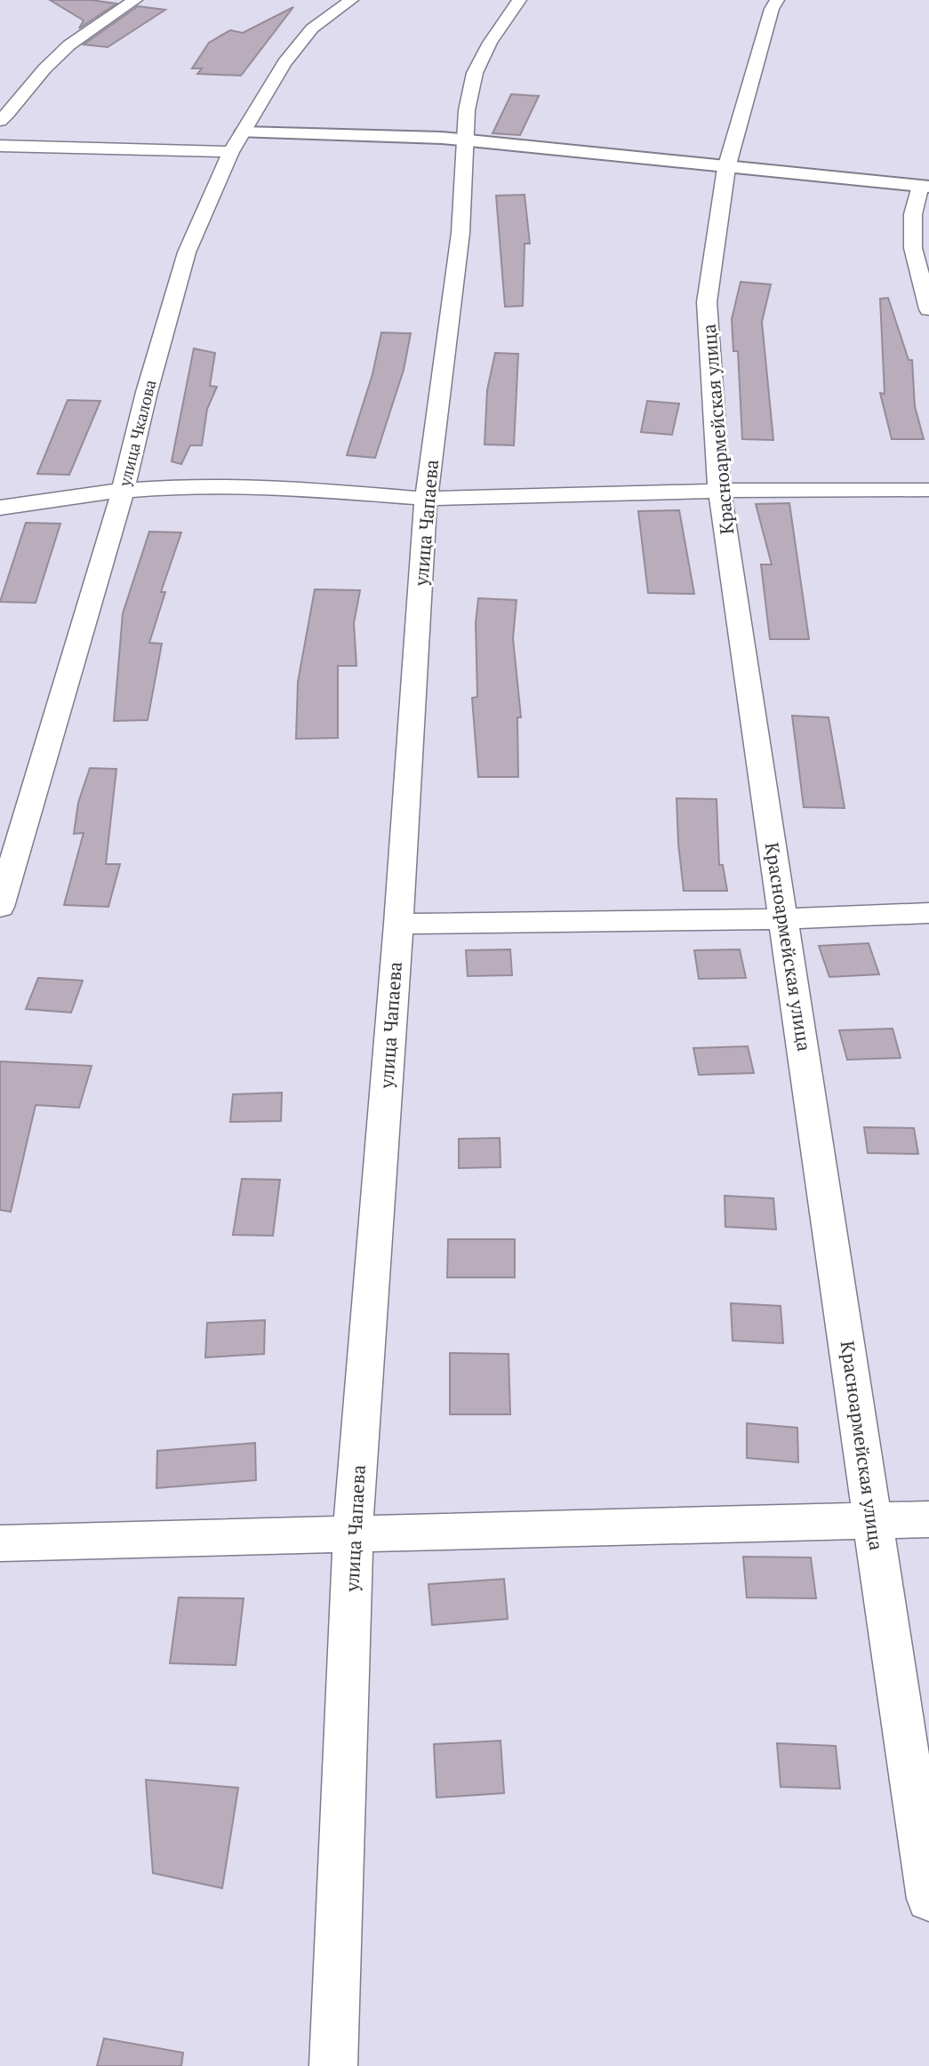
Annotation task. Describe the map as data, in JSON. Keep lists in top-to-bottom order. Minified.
{"streets":{"street":["Красноармейская улица","улица Чкалова","улица Чапаева"]}}
